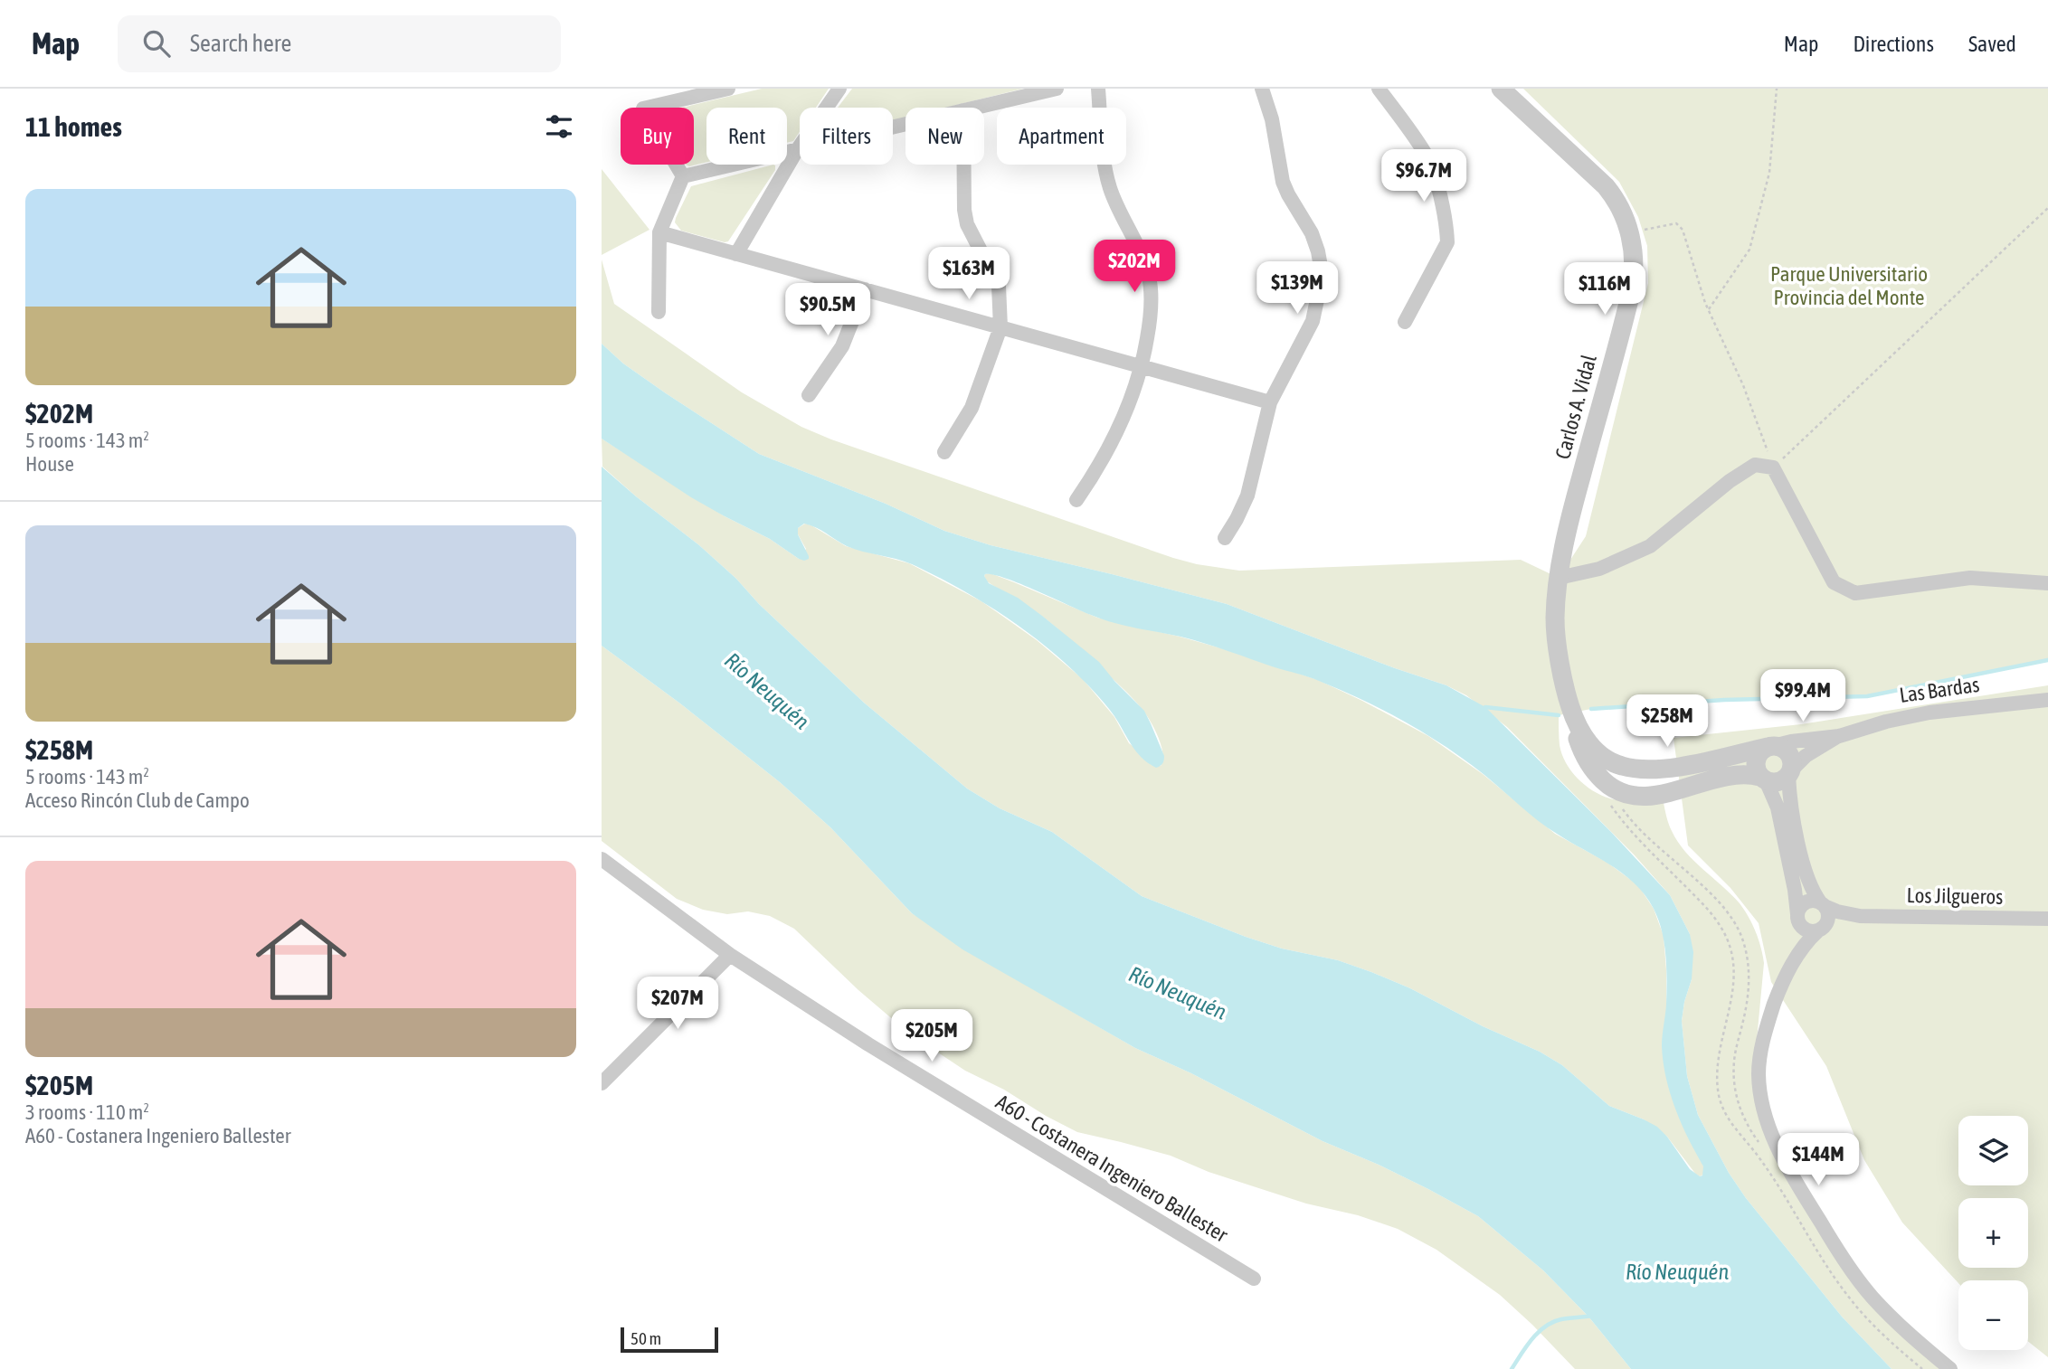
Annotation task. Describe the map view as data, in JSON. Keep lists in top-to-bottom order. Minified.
{"streets":{"street":["Carlos A. Vidal","Las Bardas","Los Jilgueros","A60 - Costanera Ingeniero Ballester"]},"crossings":[["Carlos A. Vidal","Las Bardas"]],"water":["Río Neuquén"],"parks":["Parque Universitario Provincia del Monte"],"scale_bar":"50 m","page":{"header":"Map","search":"Search here","nav":["Map","Directions","Saved"],"heading":"11 homes","chip":["Buy","Rent","Filters","New","Apartment"],"price":["$96.7M","$202M","$163M","$139M","$116M","$90.5M","$99.4M","$258M","$207M","$205M","$144M"],"list":[{"name":"$202M","note":"5 rooms · 143 m² · House"},{"name":"$258M","note":"5 rooms · 143 m² · Acceso Rincón Club de Campo"},{"name":"$205M","note":"3 rooms · 110 m² · A60 - Costanera Ingeniero Ballester"}],"map_buttons":["+","−"],"scale":"50 m"}}
